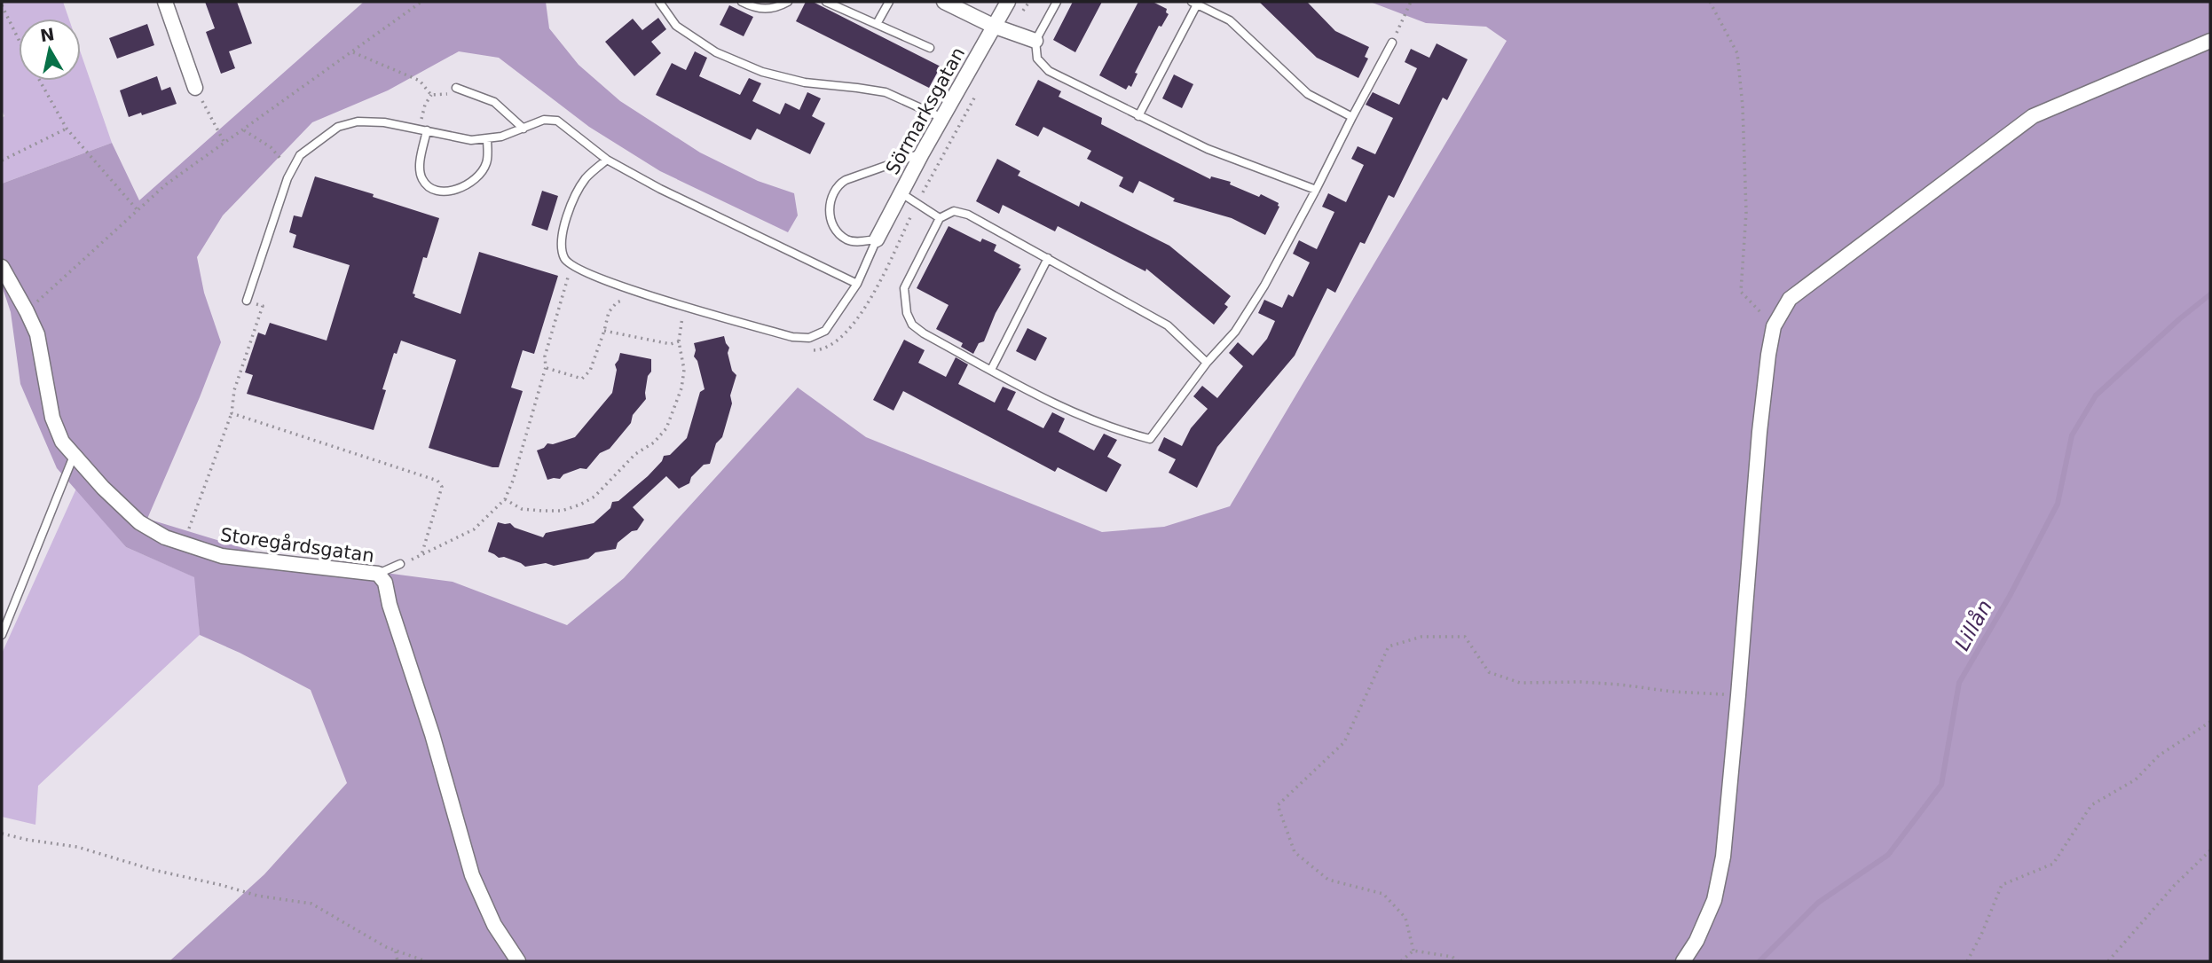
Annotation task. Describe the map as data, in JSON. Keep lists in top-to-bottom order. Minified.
{"streets":{"street":["Sörmarksgatan","Storegårdsgatan"]},"water":["Lillån"],"north":"top"}
